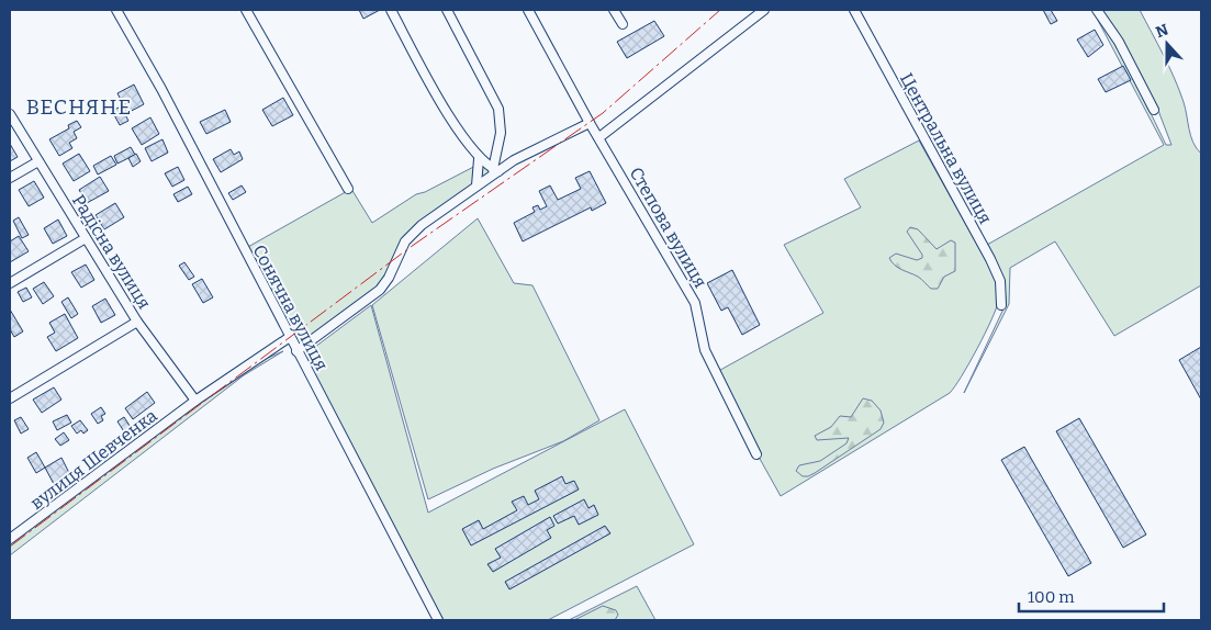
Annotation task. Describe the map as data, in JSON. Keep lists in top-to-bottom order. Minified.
{"streets":{"street":["Центральна вулиця","Степова вулиця","Радісна вулиця","Сонячна вулиця","вулиця Шевченка"]},"crossings":[["Радісна вулиця","вулиця Шевченка"],["Сонячна вулиця","вулиця Шевченка"]],"districts":["ВЕСНЯНЕ"],"scale_bar":"100 m","north":"top"}
